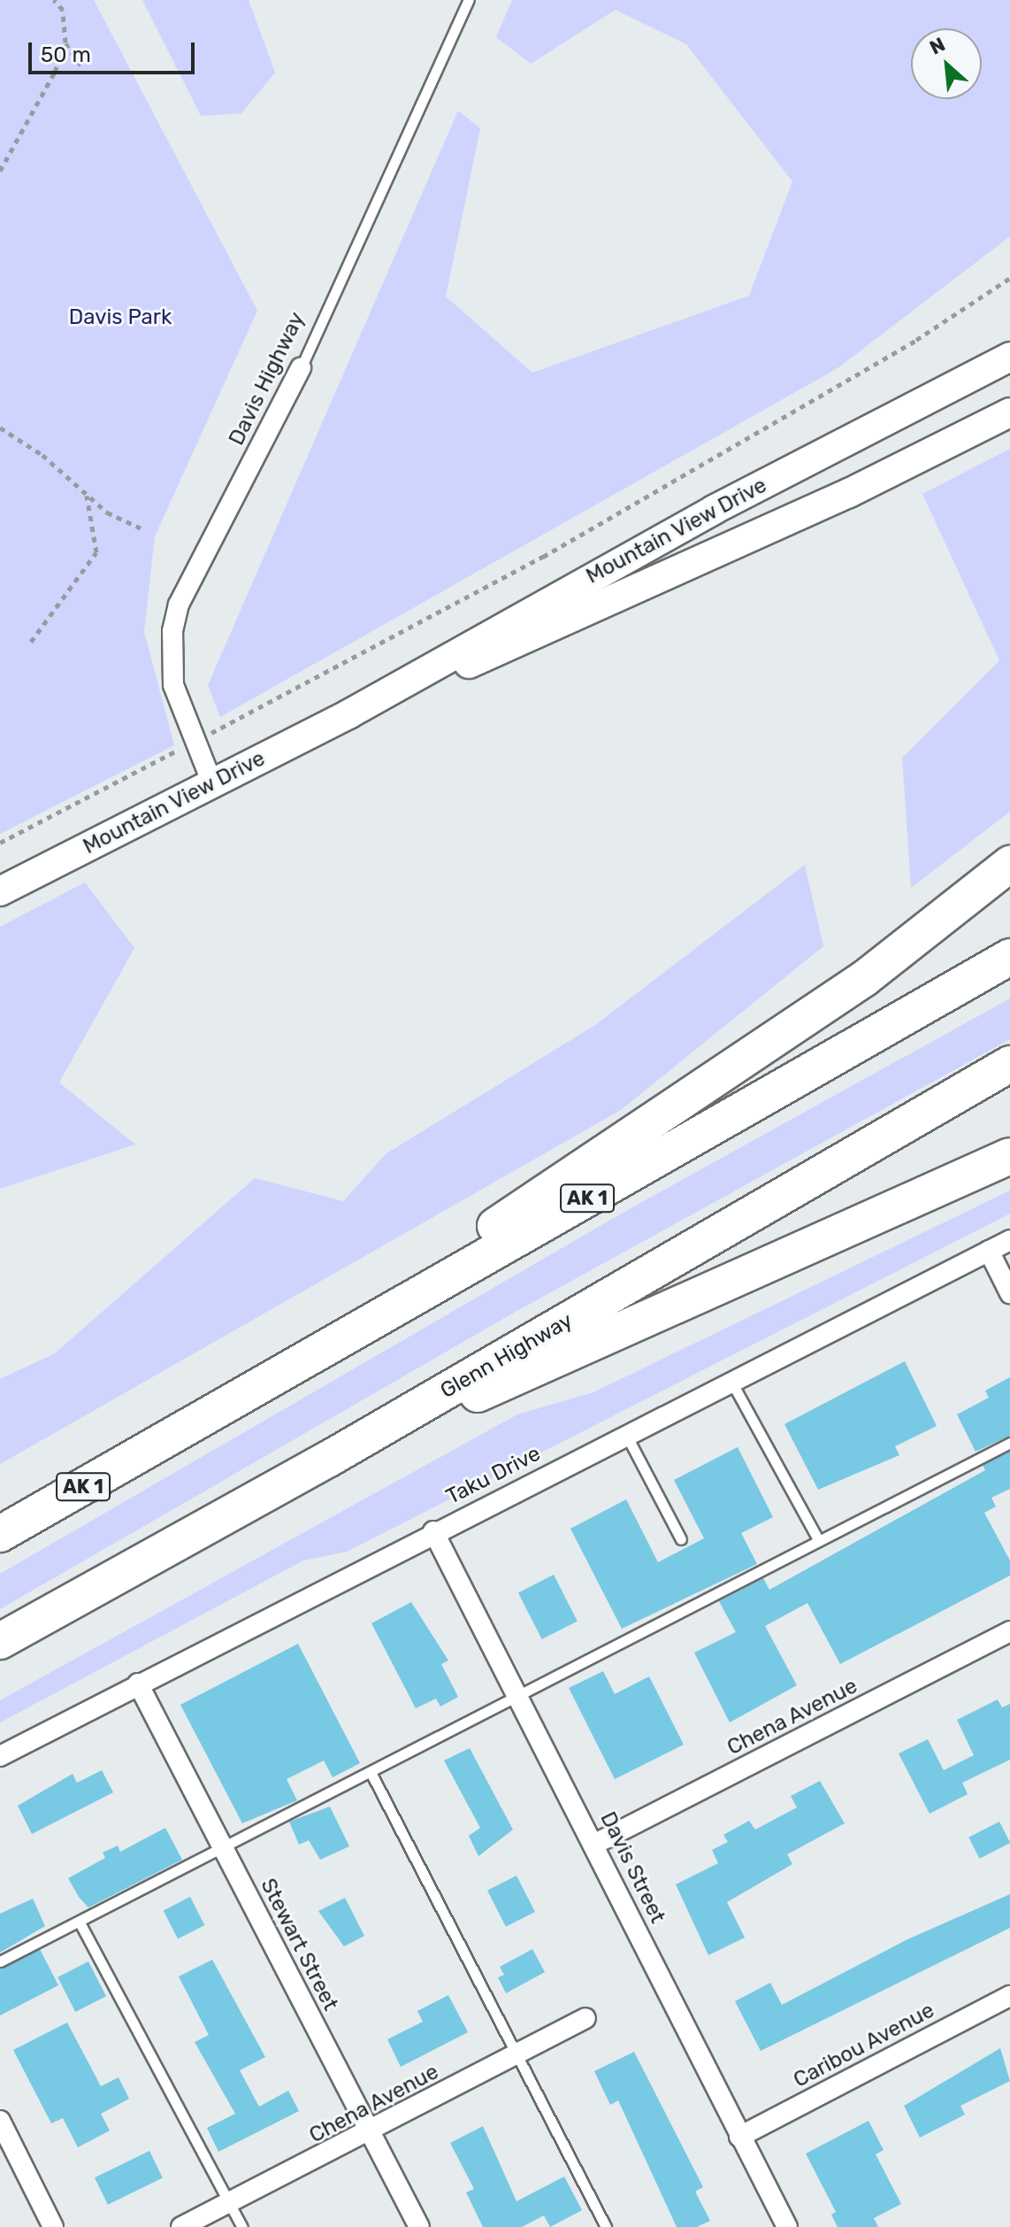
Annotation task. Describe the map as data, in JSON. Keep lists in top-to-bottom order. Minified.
{"streets":{"highway":["AK 1","Glenn Highway"],"street":["Davis Highway","Mountain View Drive","Taku Drive","Chena Avenue","Davis Street","Stewart Street","Caribou Avenue"]},"crossings":[["Davis Highway","Mountain View Drive"],["Taku Drive","Davis Street"],["Taku Drive","Stewart Street"],["Chena Avenue","Davis Street"],["Chena Avenue","Stewart Street"],["Davis Street","Caribou Avenue"]],"parks":["Davis Park"],"scale_bar":"50 m","north":"top left"}
